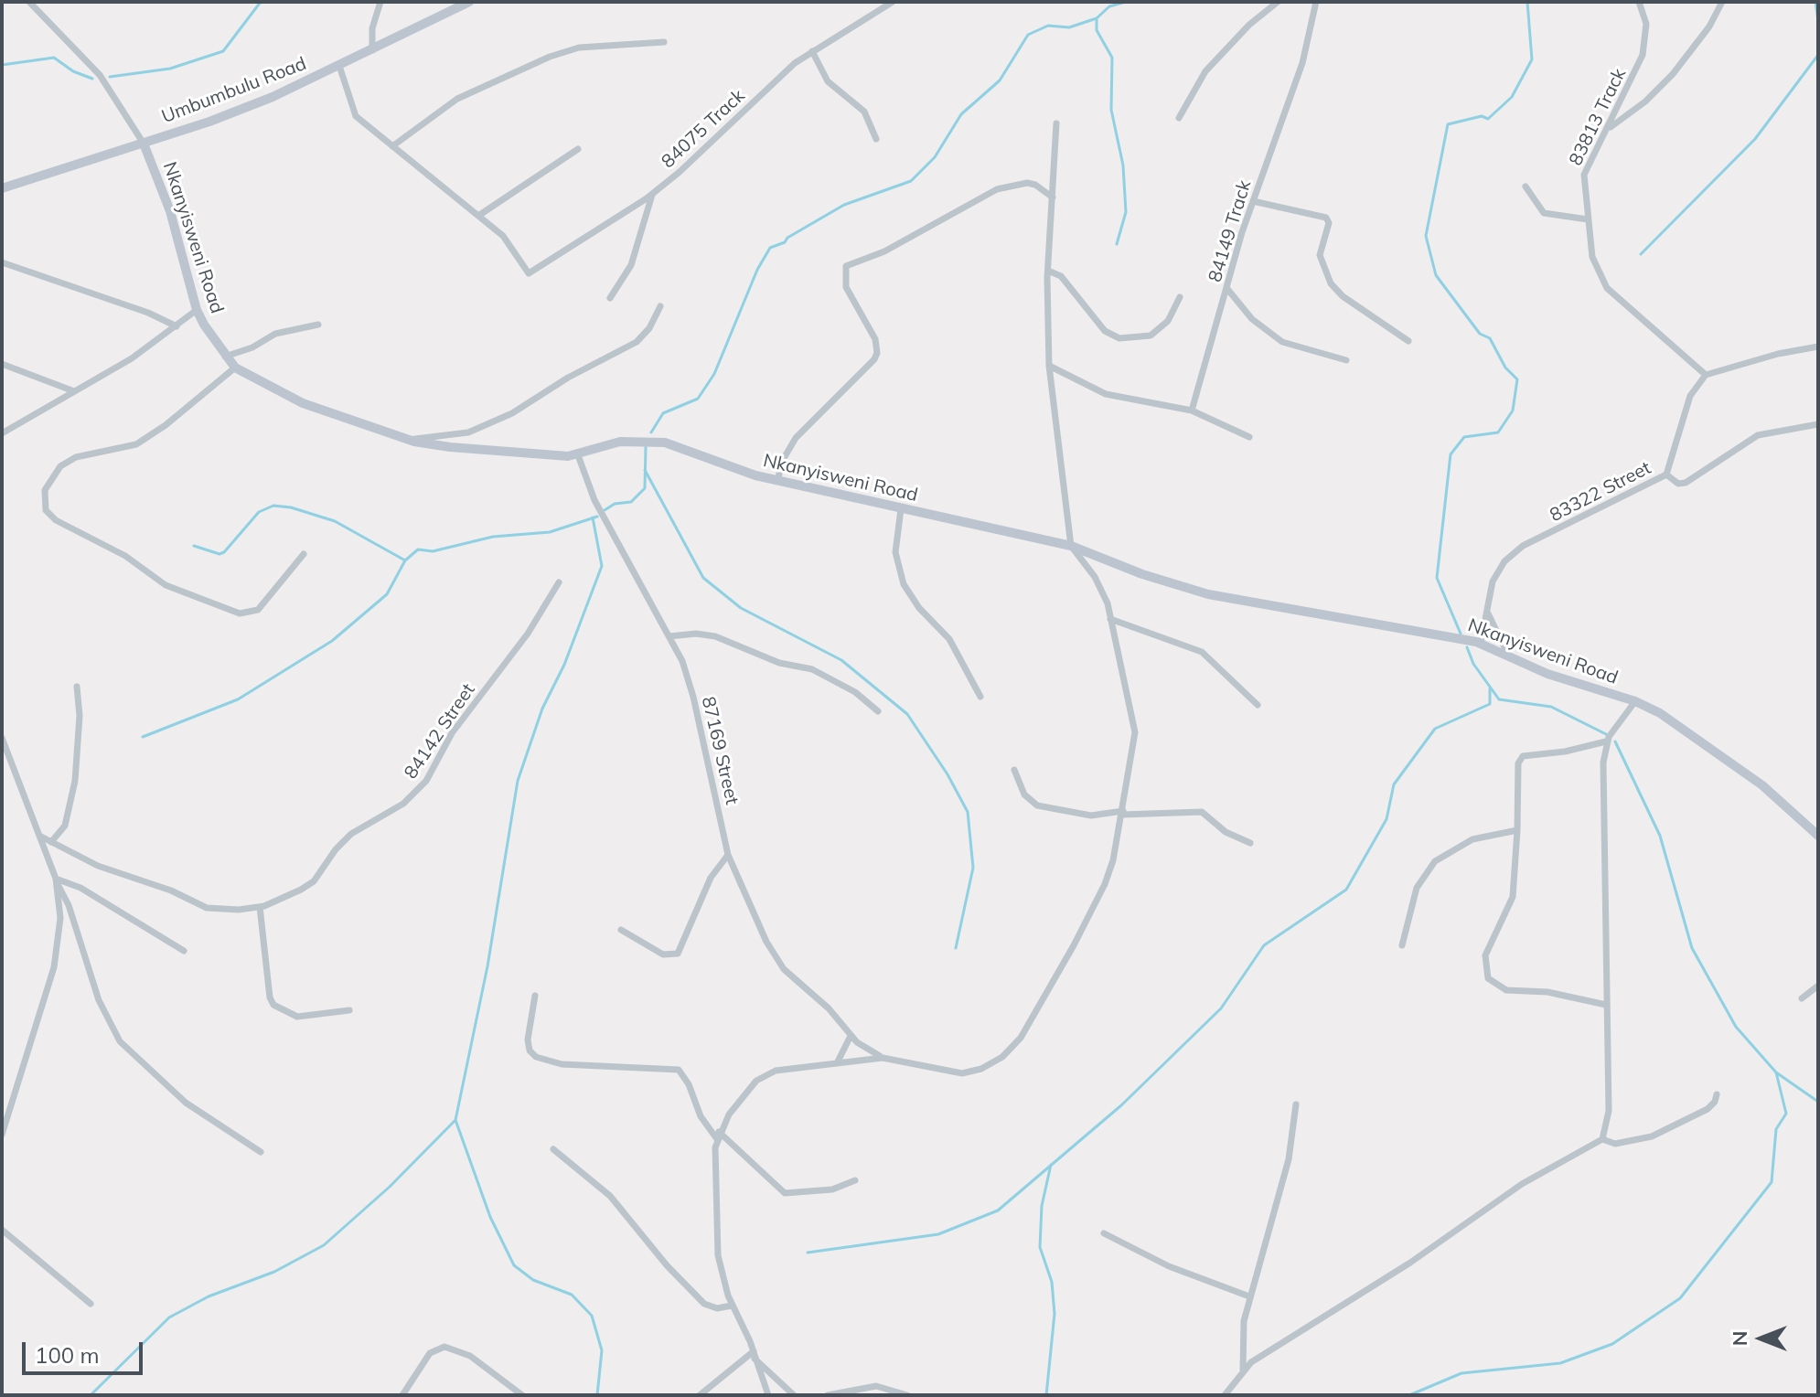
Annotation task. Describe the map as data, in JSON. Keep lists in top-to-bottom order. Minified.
{"streets":{"street":["Umbumbulu Road","83813 Track","84075 Track","84149 Track","Nkanyisweni Road","83322 Street","84142 Street","87169 Street"]},"crossings":[["Umbumbulu Road","Nkanyisweni Road"],["83813 Track","83322 Street"],["Nkanyisweni Road","83322 Street"],["Nkanyisweni Road","87169 Street"]],"scale_bar":"100 m","north":"left"}
